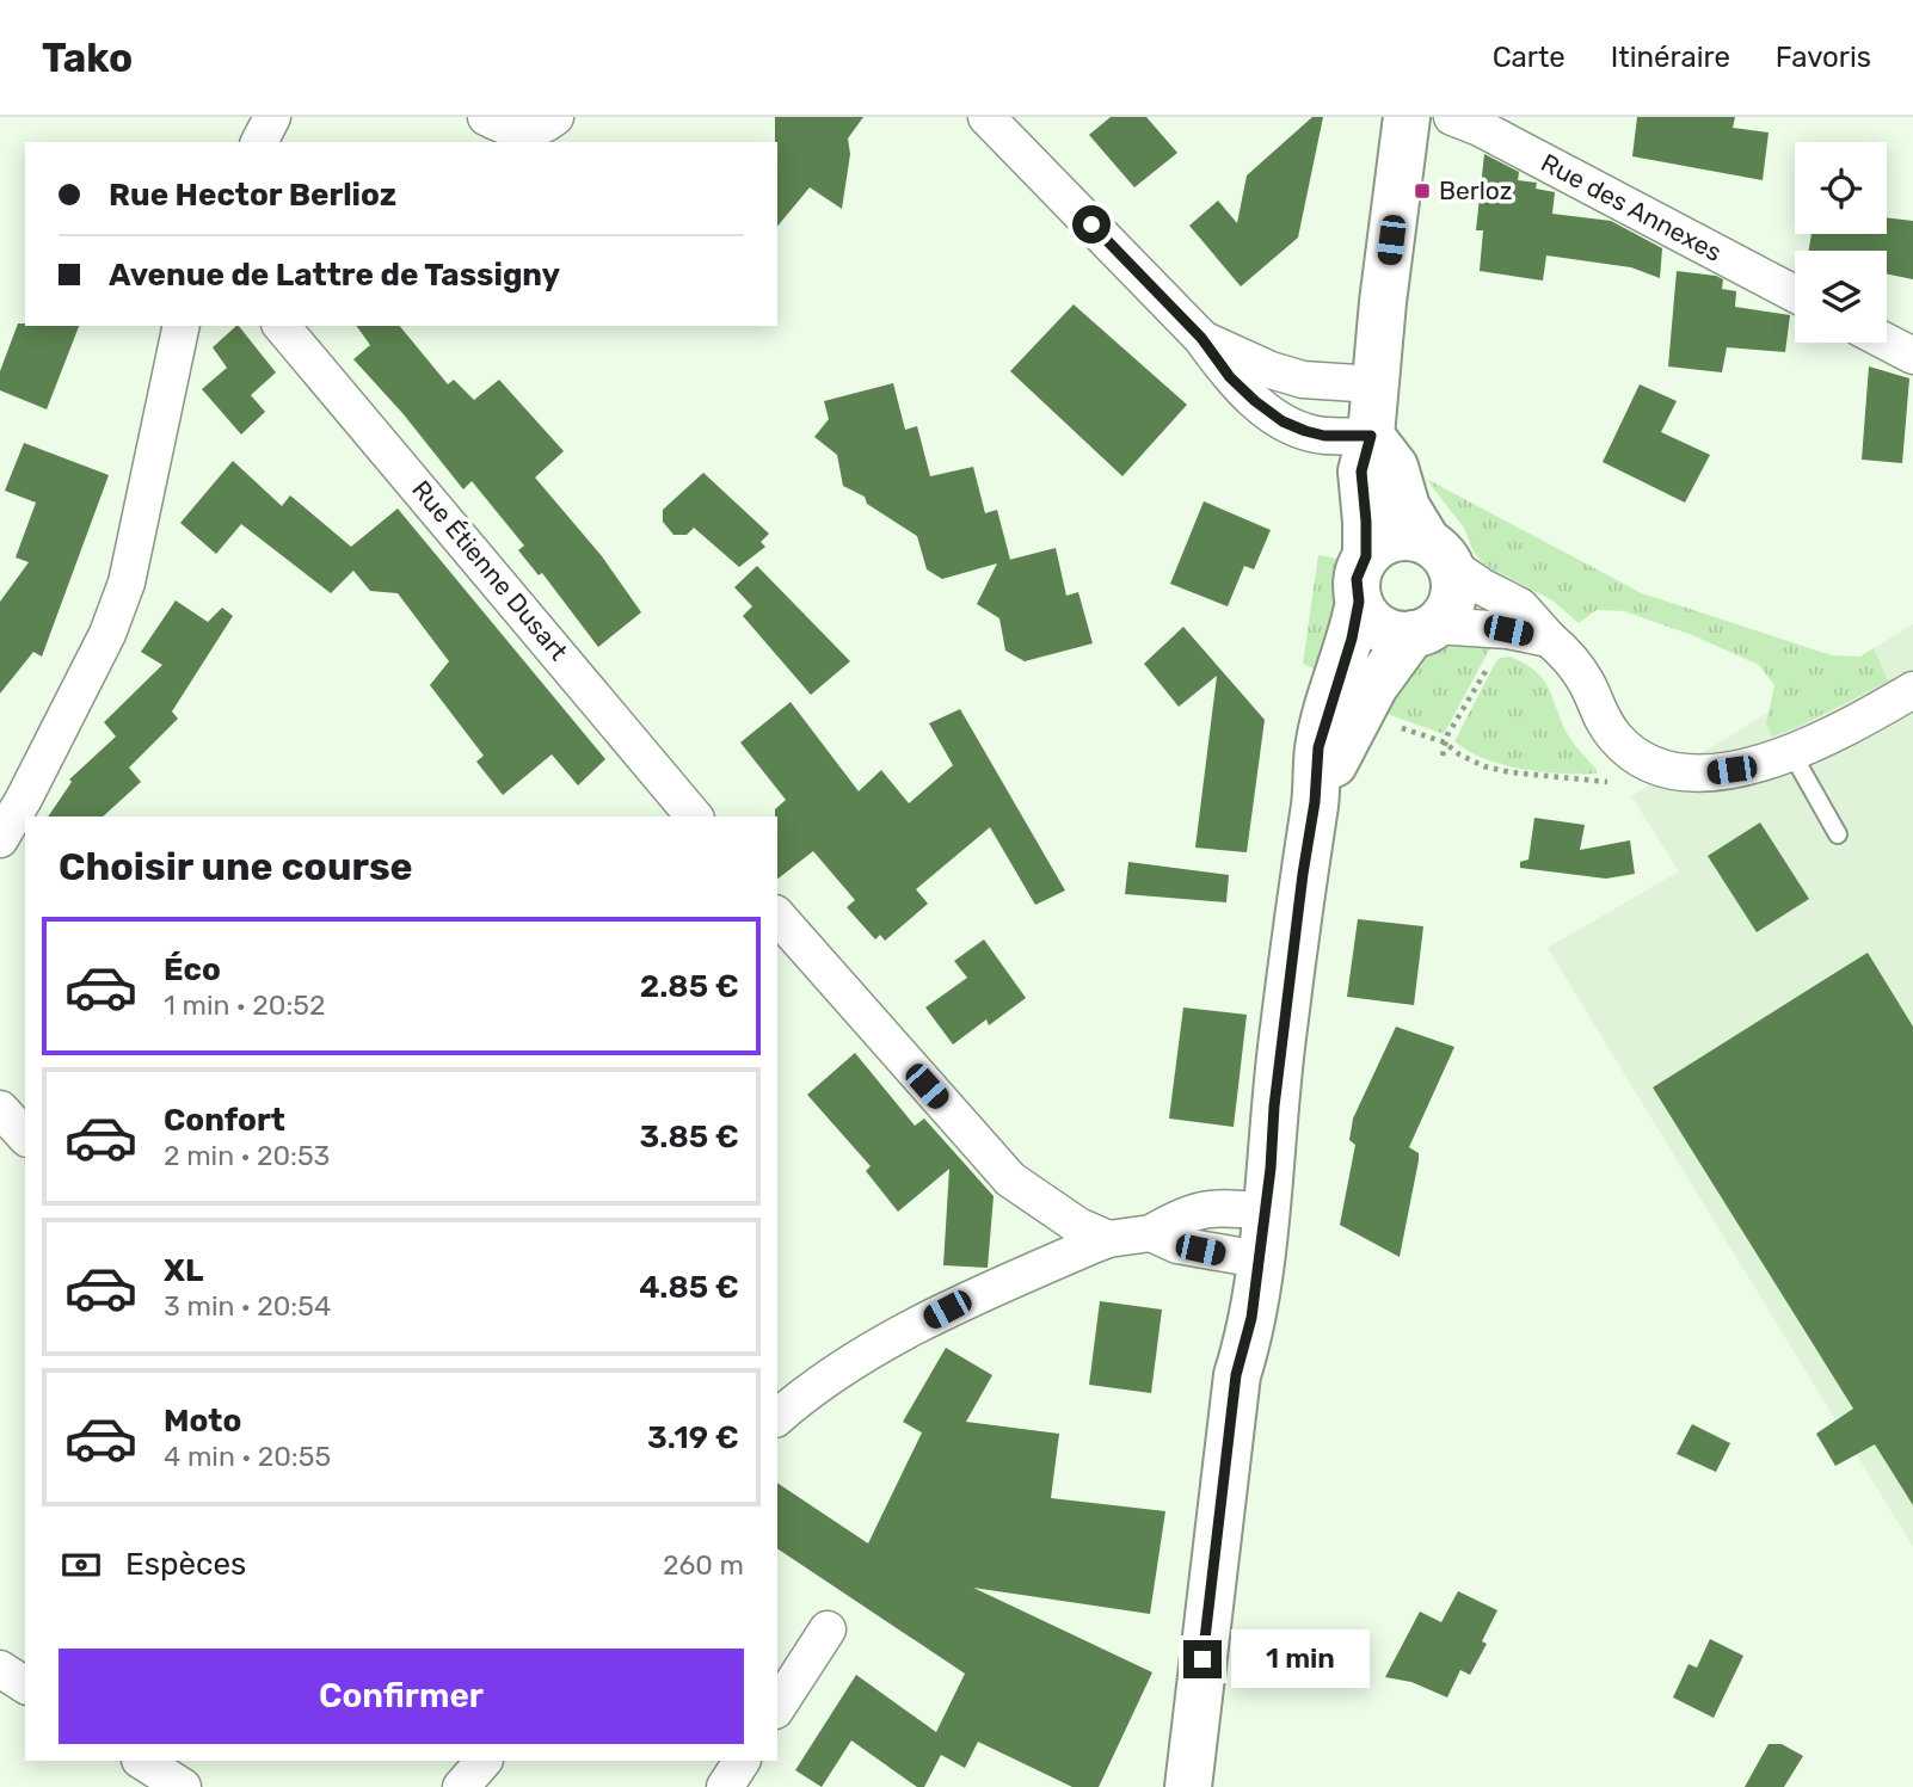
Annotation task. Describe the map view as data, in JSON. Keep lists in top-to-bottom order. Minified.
{"streets":{"street":["Rue des Annexes","Rue Étienne Dusart"]},"places":{"transit":["Berloz"]},"page":{"header":"Tako","nav":["Carte","Itinéraire","Favoris"],"banner":["Rue Hector Berlioz","Avenue de Lattre de Tassigny"],"heading":"Choisir une course","list":[{"name":"Éco","note":"1 min · 20:52","value":"2.85 €"},{"name":"Confort","note":"2 min · 20:53","value":"3.85 €"},{"name":"XL","note":"3 min · 20:54","value":"4.85 €"},{"name":"Moto","note":"4 min · 20:55","value":"3.19 €"}],"pay":["Espèces","260 m"],"bubble":"1 min","buttons":"Confirmer"}}
